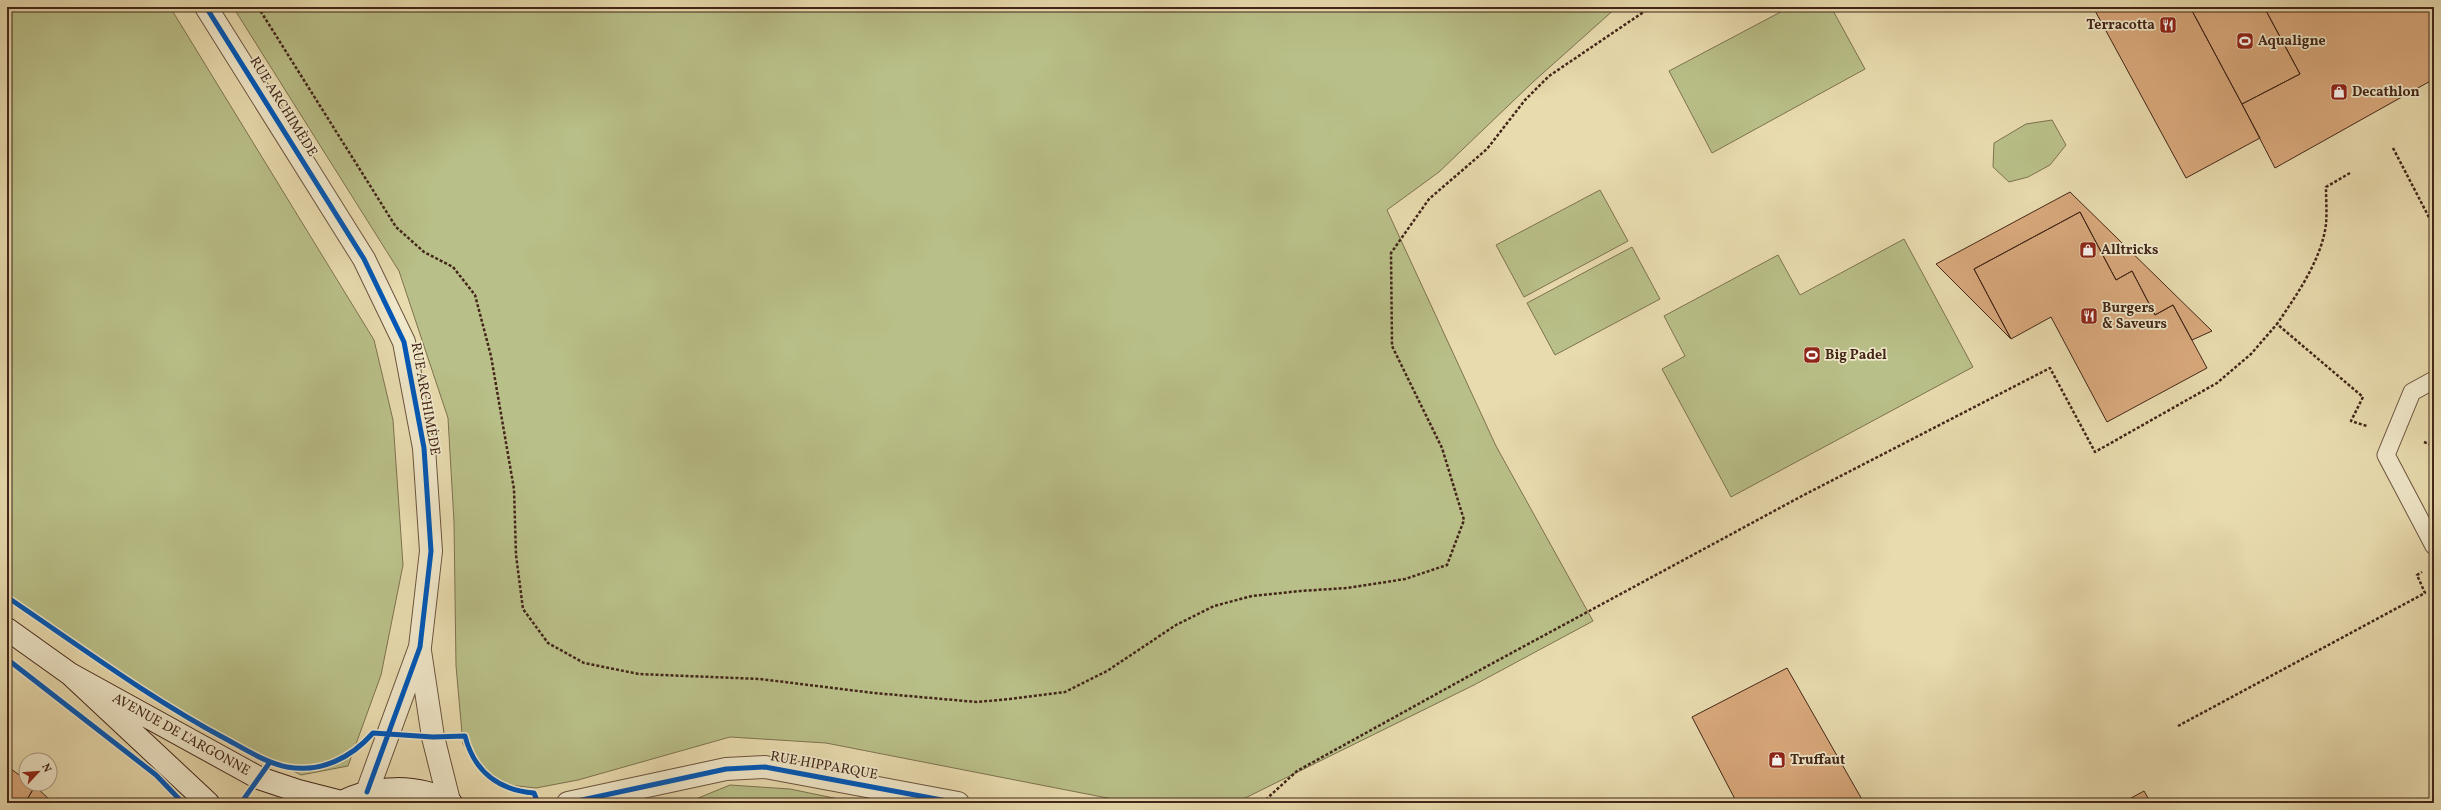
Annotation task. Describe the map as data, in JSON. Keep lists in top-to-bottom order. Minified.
{"streets":{"street":["RUE ARCHIMÈDE","AVENUE DE L'ARGONNE","RUE HIPPARQUE"]},"places":{"restaurant":["Terracotta","Burgers & Saveurs"],"sports":["Aqualigne","Big Padel"],"shop":["Decathlon","Alltricks","Truffaut"]},"north":"top right"}
